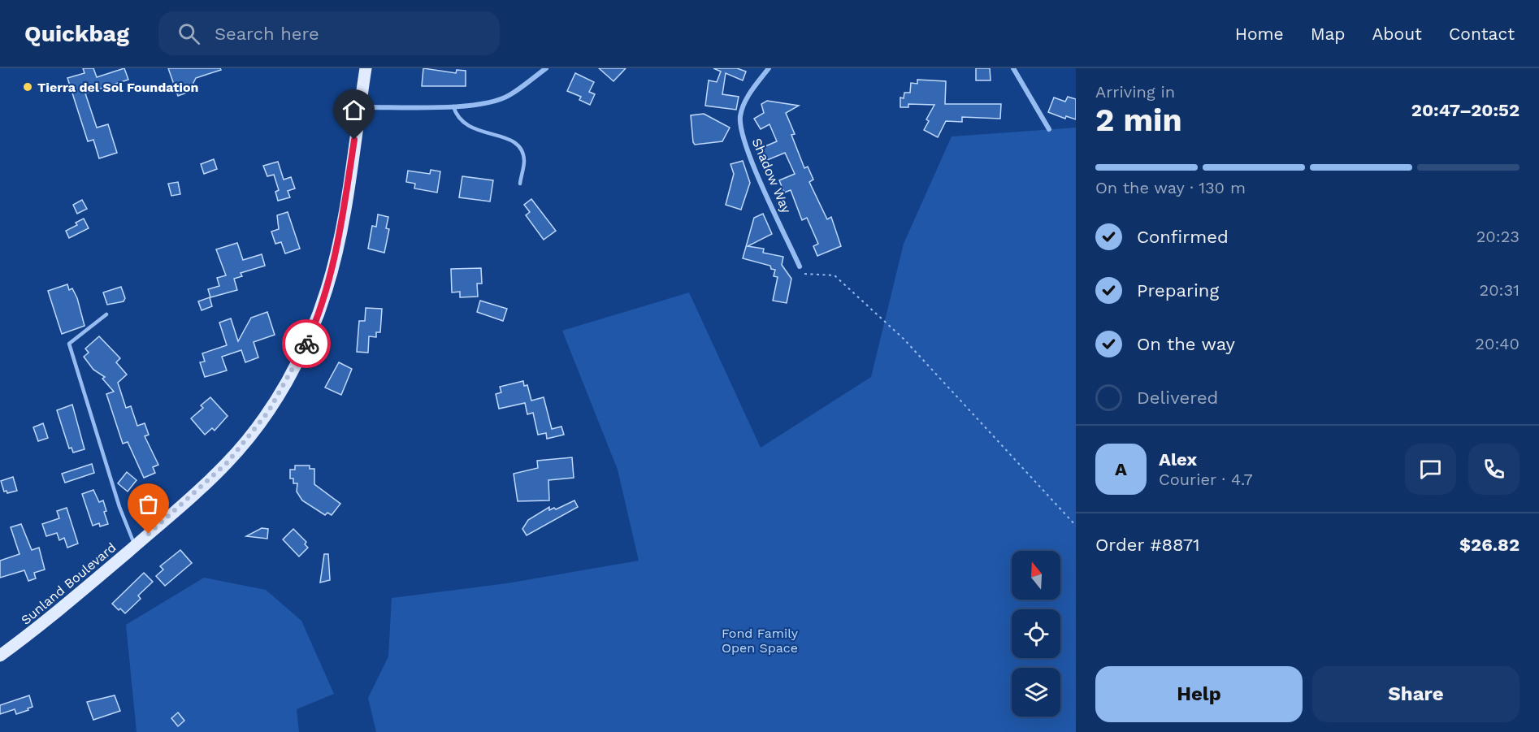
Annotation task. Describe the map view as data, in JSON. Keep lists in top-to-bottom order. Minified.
{"streets":{"main road":["Sunland Boulevard"],"street":["Shadow Way"]},"parks":["Fond Family Open Space"],"places":["Tierra del Sol Foundation"],"north":"top","page":{"header":"Quickbag","search":"Search here","nav":["Home","Map","About","Contact"],"heading":["2 min","Arriving in","20:47–20:52"],"panel":["Alex","Courier · 4.7","Order #8871","$26.82"],"bar":"On the way · 130 m","list":[["Confirmed","20:23"],["Preparing","20:31"],["On the way","20:40"],"Delivered"],"round":"A","buttons":["Help","Share"]}}
